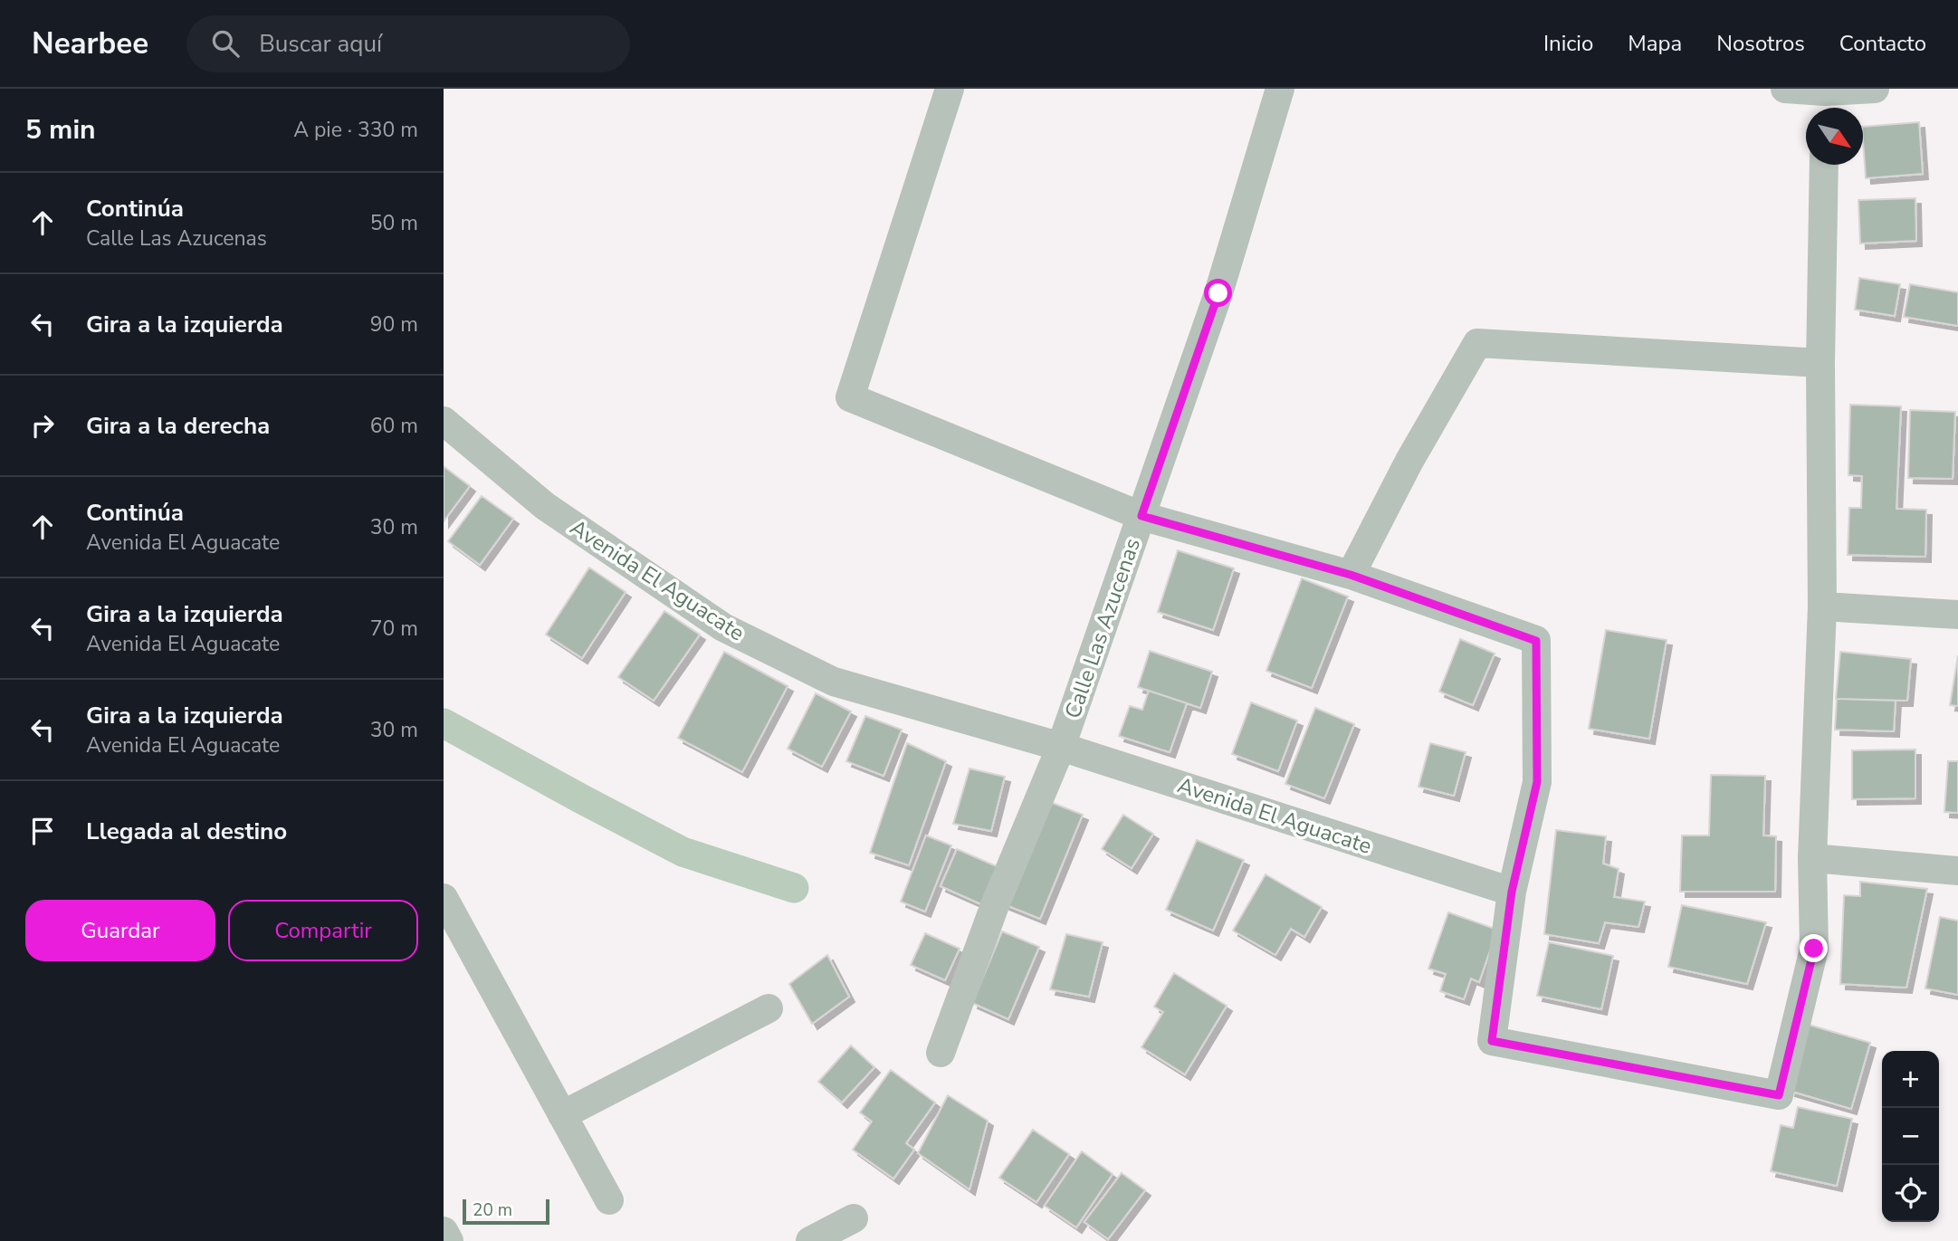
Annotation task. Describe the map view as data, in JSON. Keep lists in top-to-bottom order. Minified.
{"streets":{"street":["Avenida El Aguacate","Calle Las Azucenas"]},"crossings":[["Avenida El Aguacate","Calle Las Azucenas"]],"scale_bar":"20 m","north":"bottom right","page":{"header":"Nearbee","search":"Buscar aquí","nav":["Inicio","Mapa","Nosotros","Contacto"],"heading":["5 min","A pie · 330 m"],"list":[["Continúa","Calle Las Azucenas","50 m"],["Gira a la izquierda","90 m"],["Gira a la derecha","60 m"],["Continúa","Avenida El Aguacate","30 m"],["Gira a la izquierda","Avenida El Aguacate","70 m"],["Gira a la izquierda","Avenida El Aguacate","30 m"],"Llegada al destino"],"buttons":["Guardar","Compartir"],"map_buttons":["+","−"],"scale":"20 m"}}
